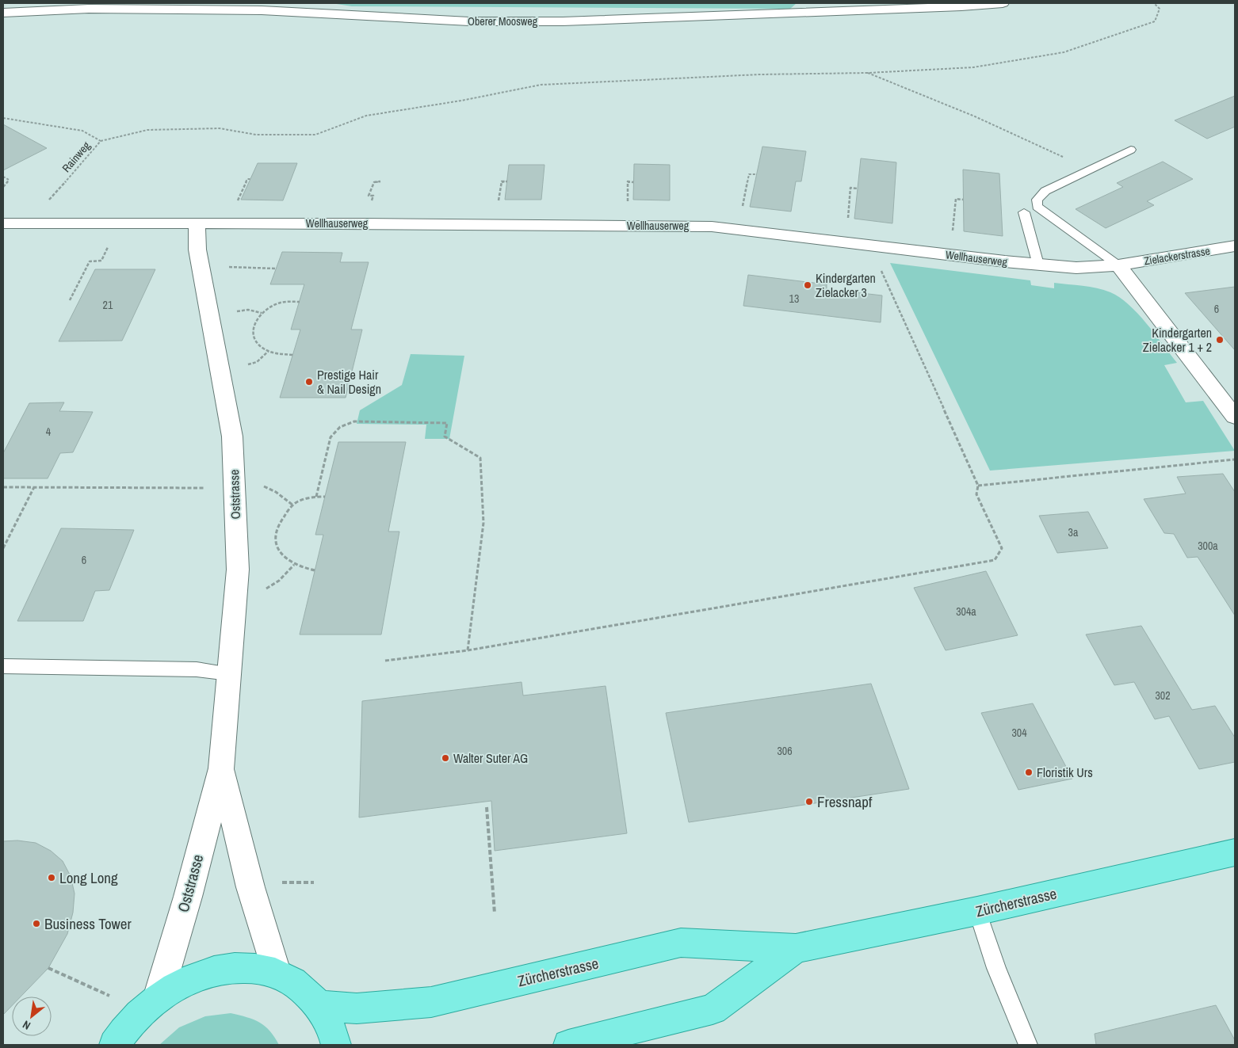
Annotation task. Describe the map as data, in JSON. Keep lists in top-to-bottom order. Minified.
{"streets":{"main road":["Zürcherstrasse"],"street":["Oberer Moosweg","Wellhauserweg","Zielackerstrasse","Oststrasse"],"path":["Rainweg"]},"crossings":[["Rainweg","Wellhauserweg"],["Wellhauserweg","Zielackerstrasse"],["Wellhauserweg","Oststrasse"]],"places":["Kindergarten Zielacker 3","Kindergarten Zielacker 1 + 2","Prestige Hair & Nail Design","Walter Suter AG","Floristik Urs","Fressnapf","Long Long","Business Tower"],"house_numbers":["13","21","6","4","3a","300a","6","304a","302","304","306"],"north":"bottom left"}
